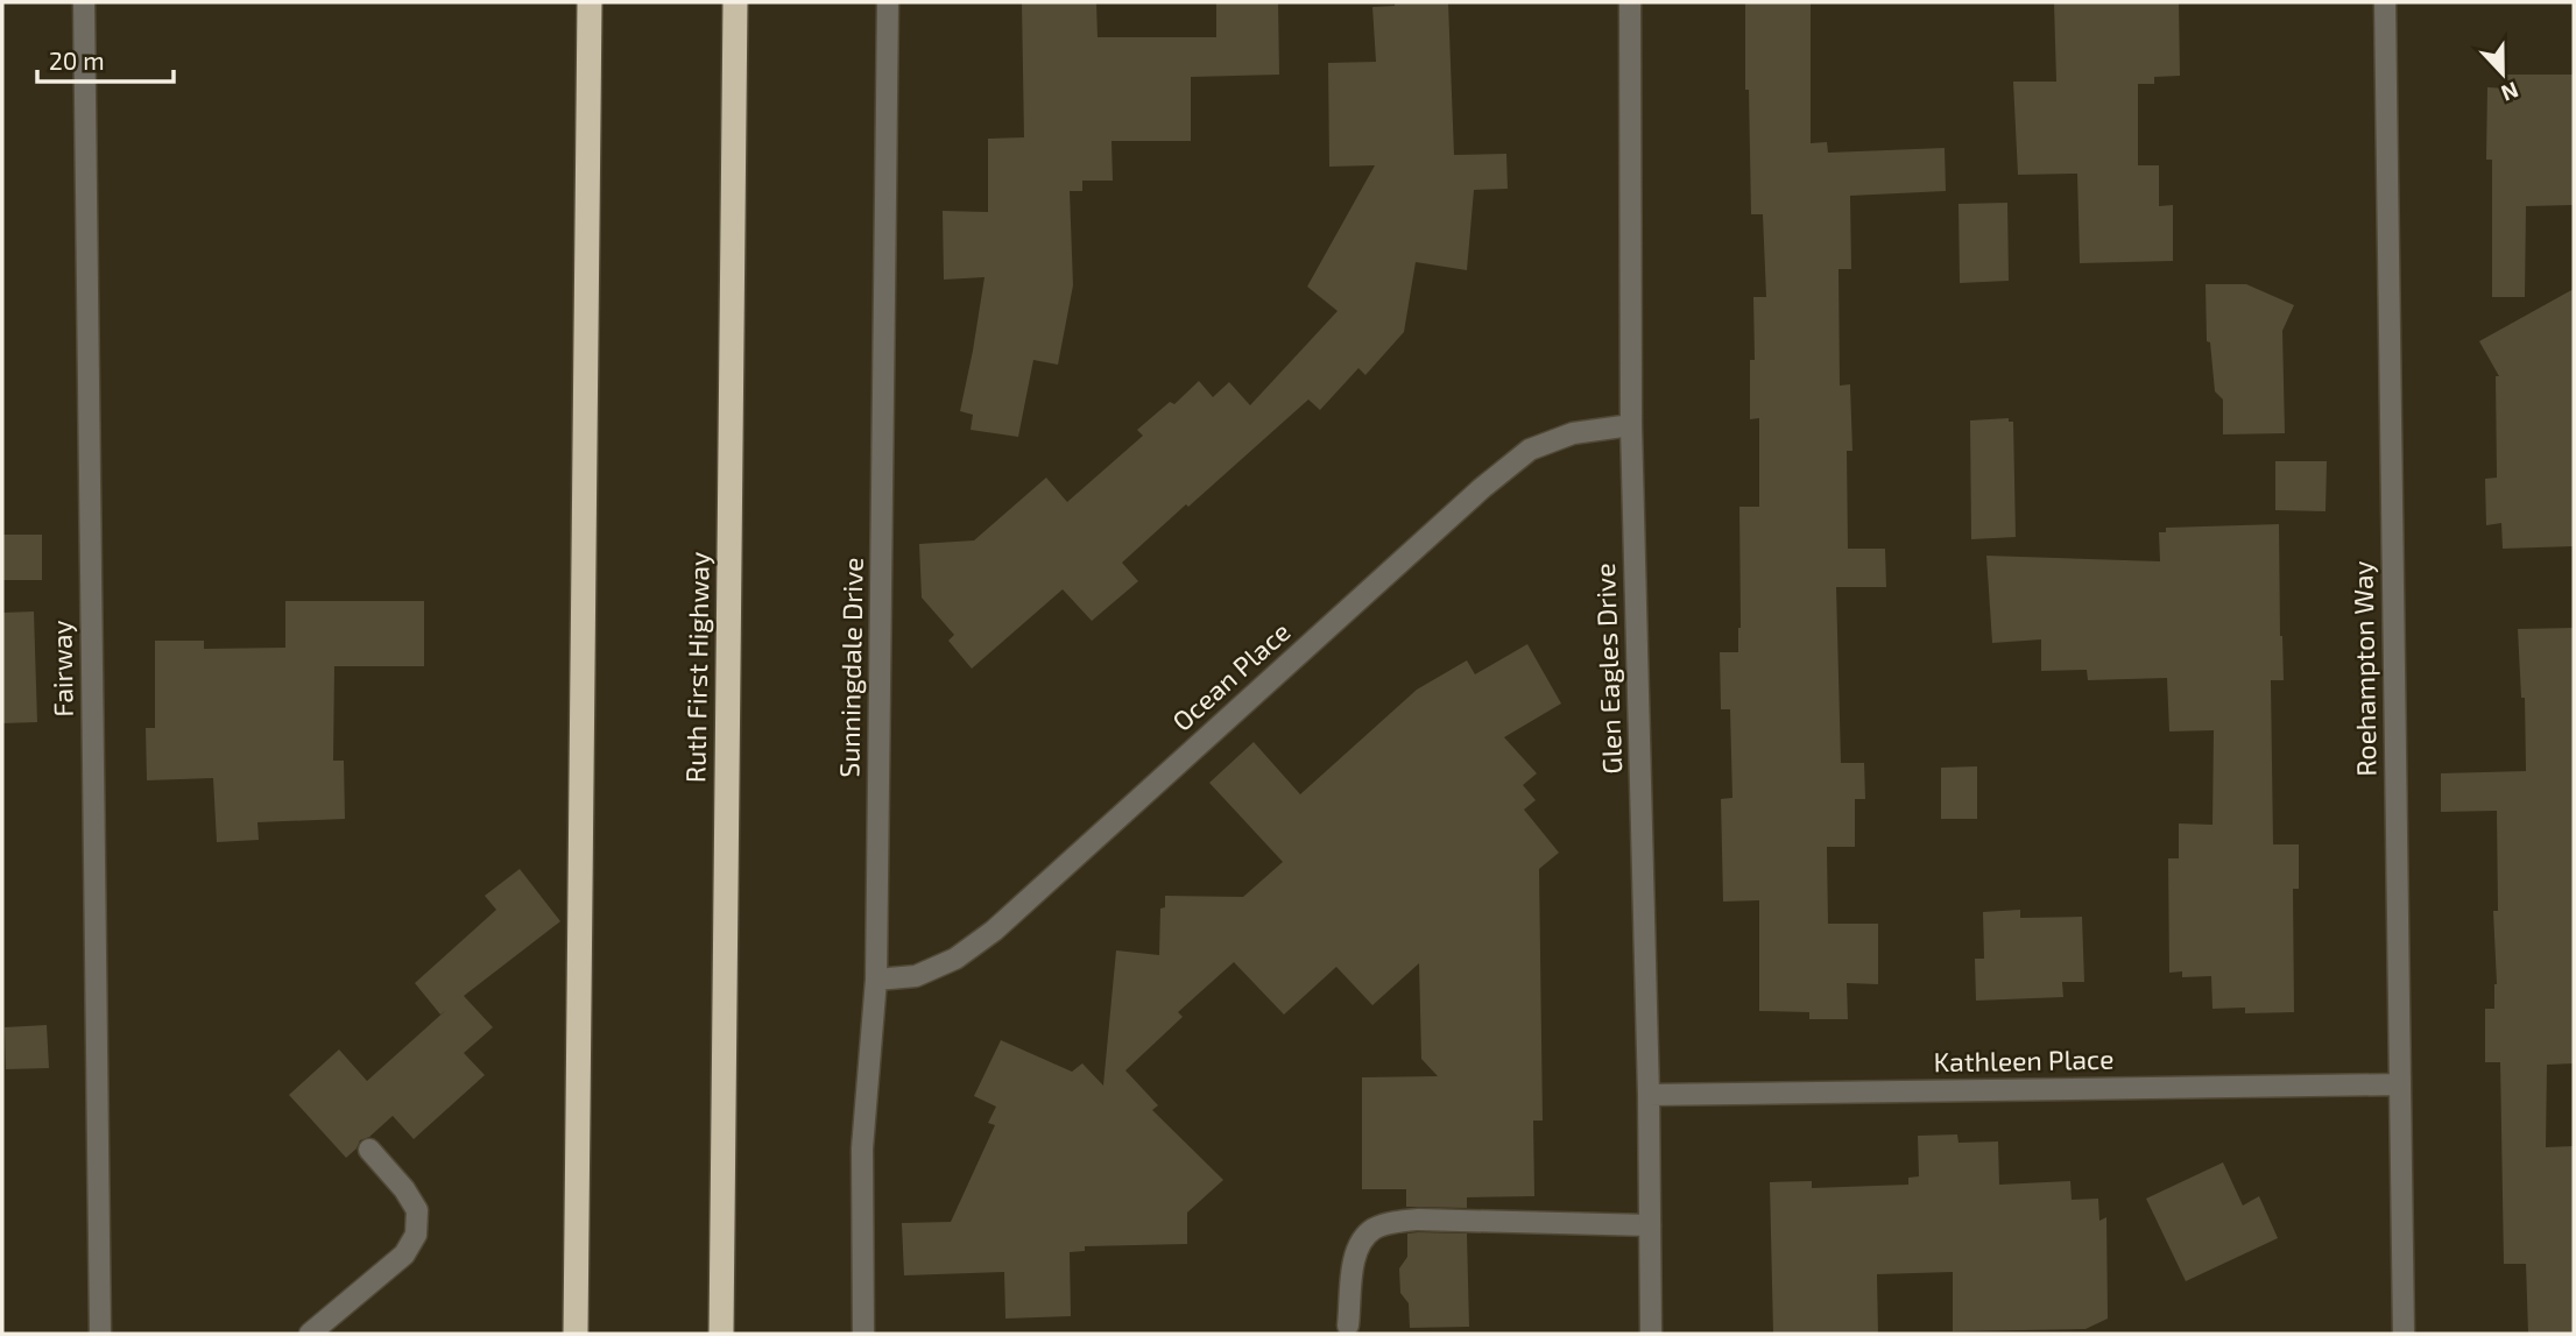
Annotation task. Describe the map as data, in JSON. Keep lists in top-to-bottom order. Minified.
{"streets":{"highway":["Ruth First Highway"],"street":["Sunningdale Drive","Fairway","Glen Eagles Drive","Roehampton Way","Ocean Place","Kathleen Place"]},"crossings":[["Sunningdale Drive","Ocean Place"],["Glen Eagles Drive","Ocean Place"],["Glen Eagles Drive","Kathleen Place"],["Roehampton Way","Kathleen Place"]],"scale_bar":"20 m","north":"bottom"}
